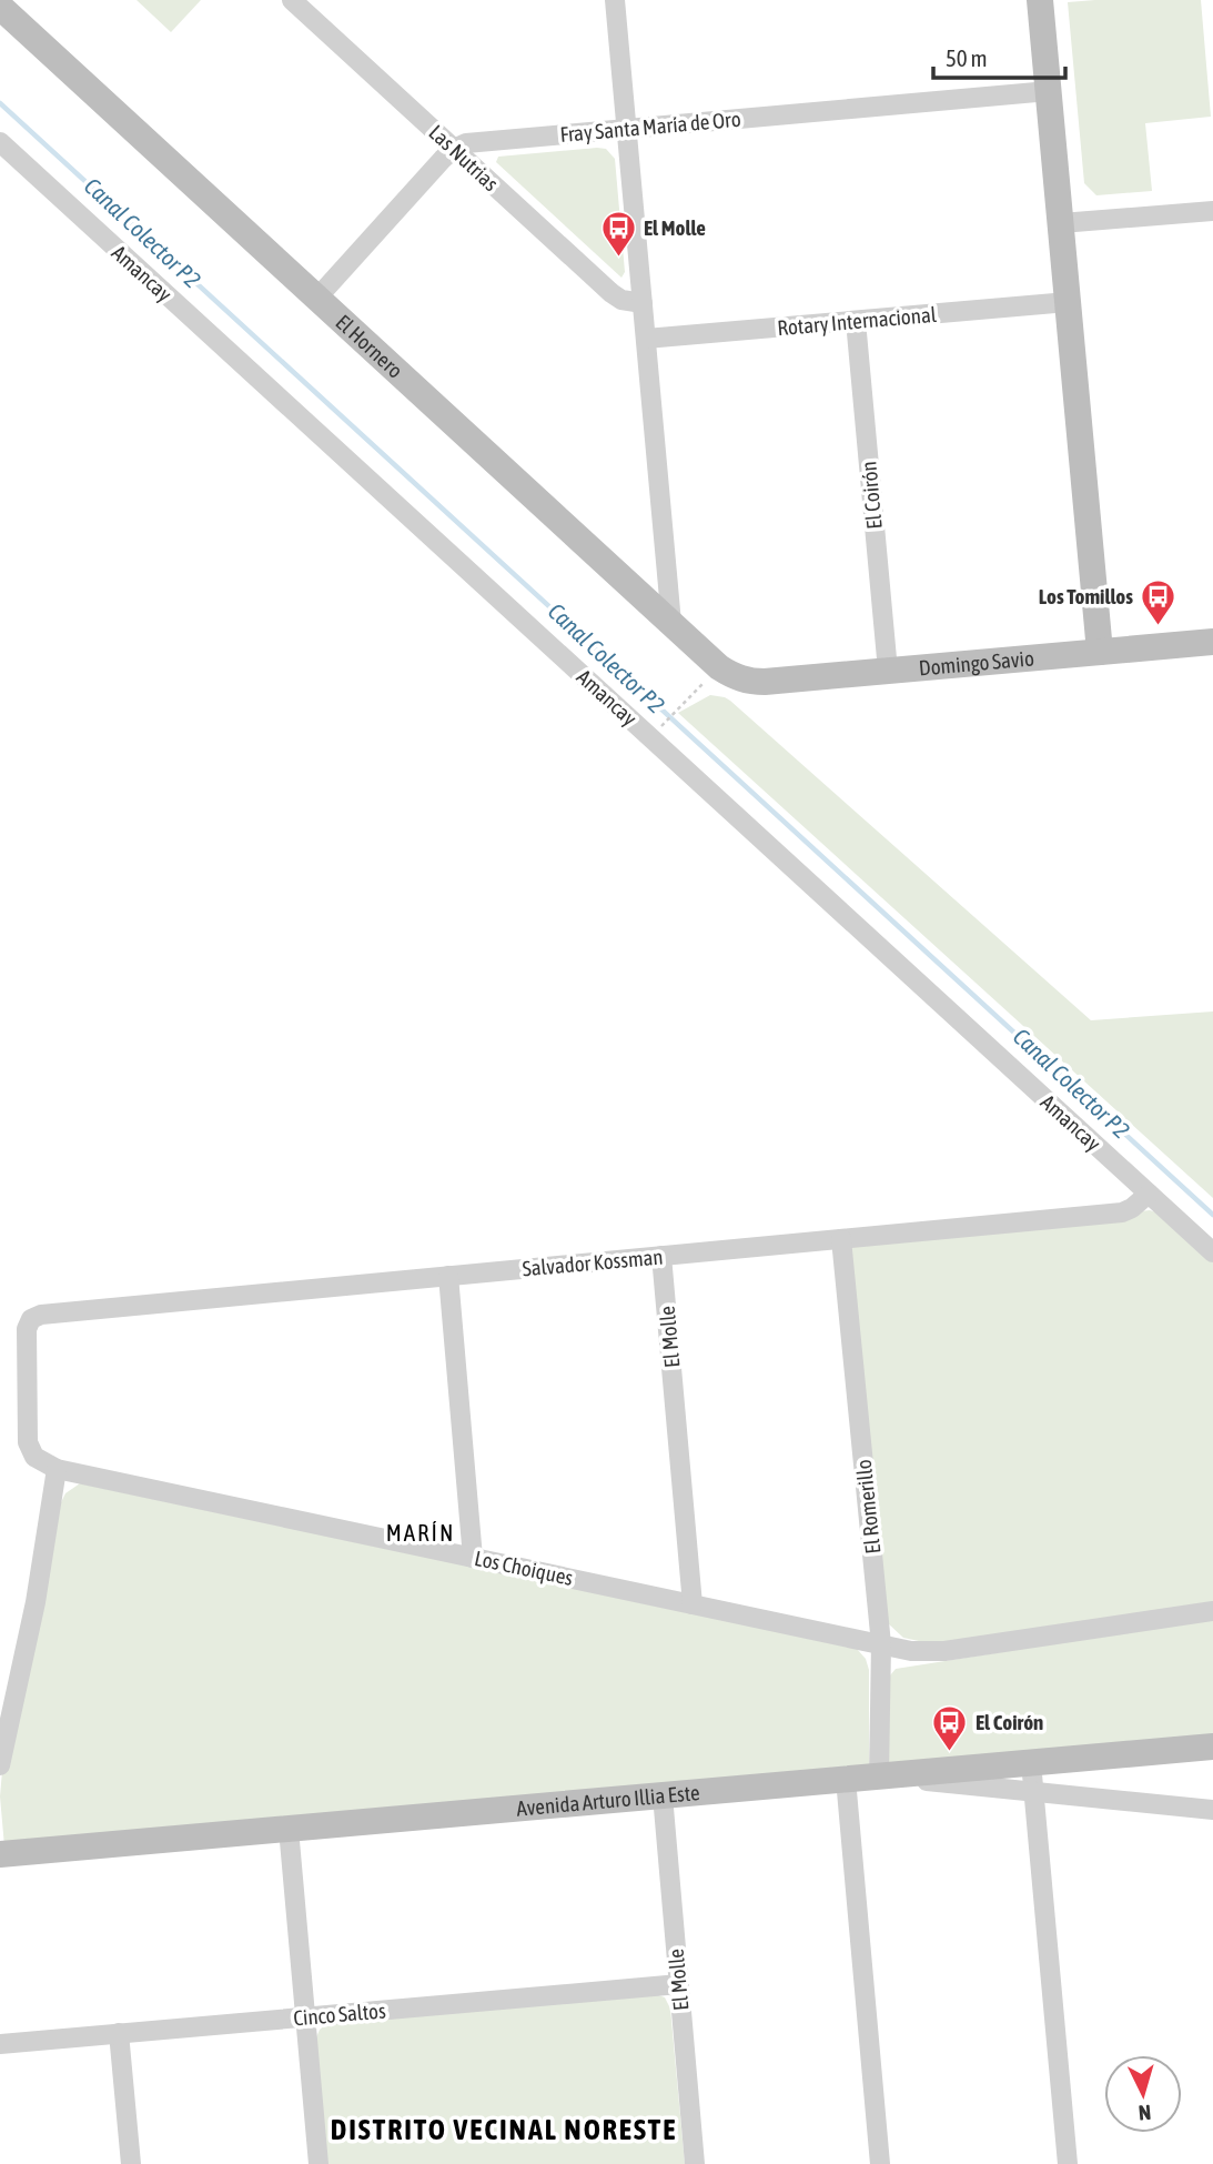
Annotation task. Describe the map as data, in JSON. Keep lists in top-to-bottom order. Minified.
{"streets":{"street":["Fray Santa María de Oro","Las Nutrias","Amancay","Rotary Internacional","El Hornero","El Coirón","Domingo Savio","Salvador Kossman","El Molle","El Romerillo","Los Choiques","Avenida Arturo Illia Este","Cinco Saltos"]},"crossings":[["Fray Santa María de Oro","Las Nutrias"],["Amancay","Salvador Kossman"],["Rotary Internacional","El Coirón"],["El Hornero","Domingo Savio"],["El Coirón","Domingo Savio"],["Salvador Kossman","El Molle"],["Salvador Kossman","El Romerillo"],["Salvador Kossman","Los Choiques"],["El Molle","Los Choiques"],["El Molle","Avenida Arturo Illia Este"],["El Molle","Cinco Saltos"],["El Romerillo","Los Choiques"],["El Romerillo","Avenida Arturo Illia Este"]],"districts":["MARÍN","DISTRITO VECINAL NORESTE"],"water":["Canal Colector P2"],"places":{"bus stop":["El Molle","Los Tomillos","El Coirón"]},"scale_bar":"50 m","north":"bottom"}
